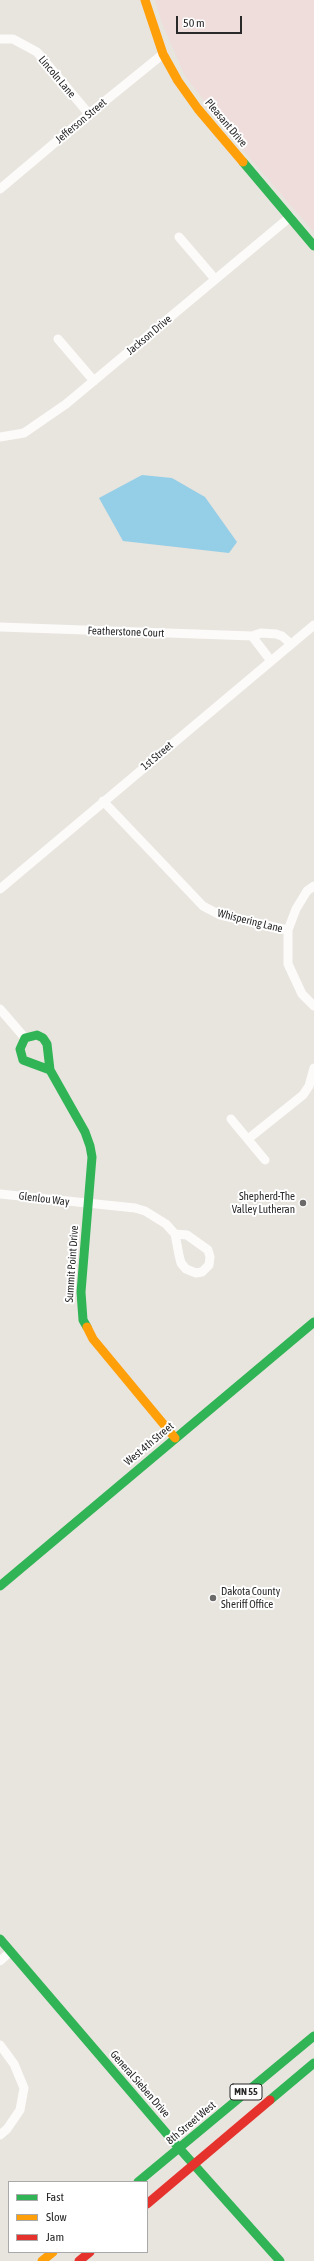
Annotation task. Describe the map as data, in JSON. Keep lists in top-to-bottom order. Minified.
{"streets":{"main road":["Pleasant Drive","Summit Point Drive","West 4th Street","General Sieben Drive","MN 55","8th Street West"],"street":["Lincoln Lane","Jefferson Street","Jackson Drive","Featherstone Court","1st Street","Whispering Lane","Glenlou Way"]},"crossings":[["Lincoln Lane","Jefferson Street"],["Jefferson Street","Pleasant Drive"],["Pleasant Drive","Jackson Drive"],["Featherstone Court","1st Street"],["1st Street","Whispering Lane"],["Glenlou Way","Summit Point Drive"],["Summit Point Drive","West 4th Street"],["General Sieben Drive","MN 55"],["General Sieben Drive","8th Street West"]],"places":["Shepherd-The Valley Lutheran","Dakota County Sheriff Office"],"legend":["Fast","Slow","Jam"],"scale_bar":"50 m"}
